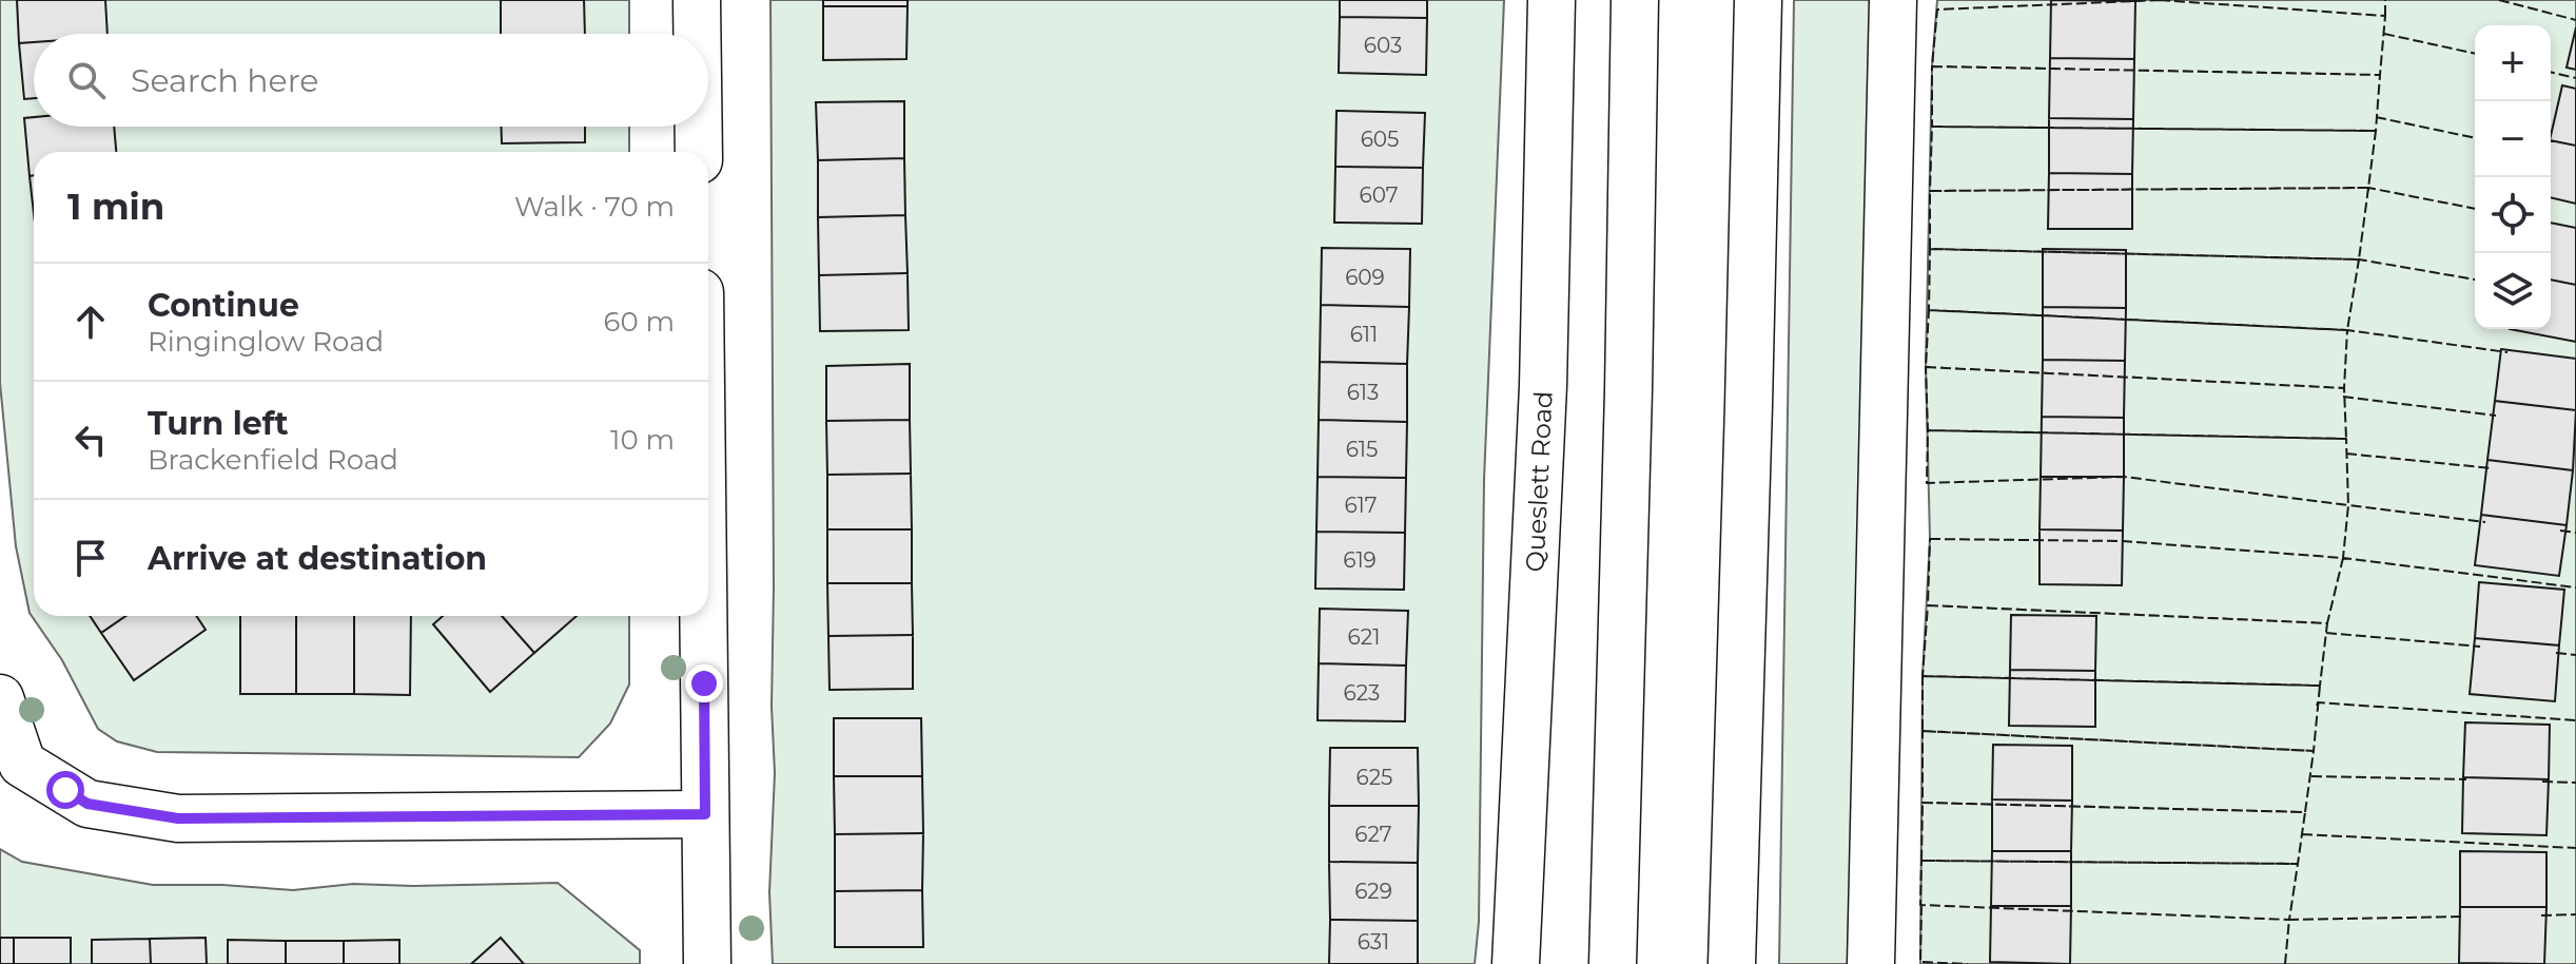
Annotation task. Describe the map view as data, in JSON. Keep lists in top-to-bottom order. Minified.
{"streets":{"main road":["Queslett Road"]},"house_numbers":["603","605","607","609","611","613","615","617","619","621","623","625","627","629","631"],"page":{"map_buttons":["+","−"],"search":"Search here","heading":["1 min","Walk · 70 m"],"list":[["Continue","Ringinglow Road","60 m"],["Turn left","Brackenfield Road","10 m"],"Arrive at destination"]}}
